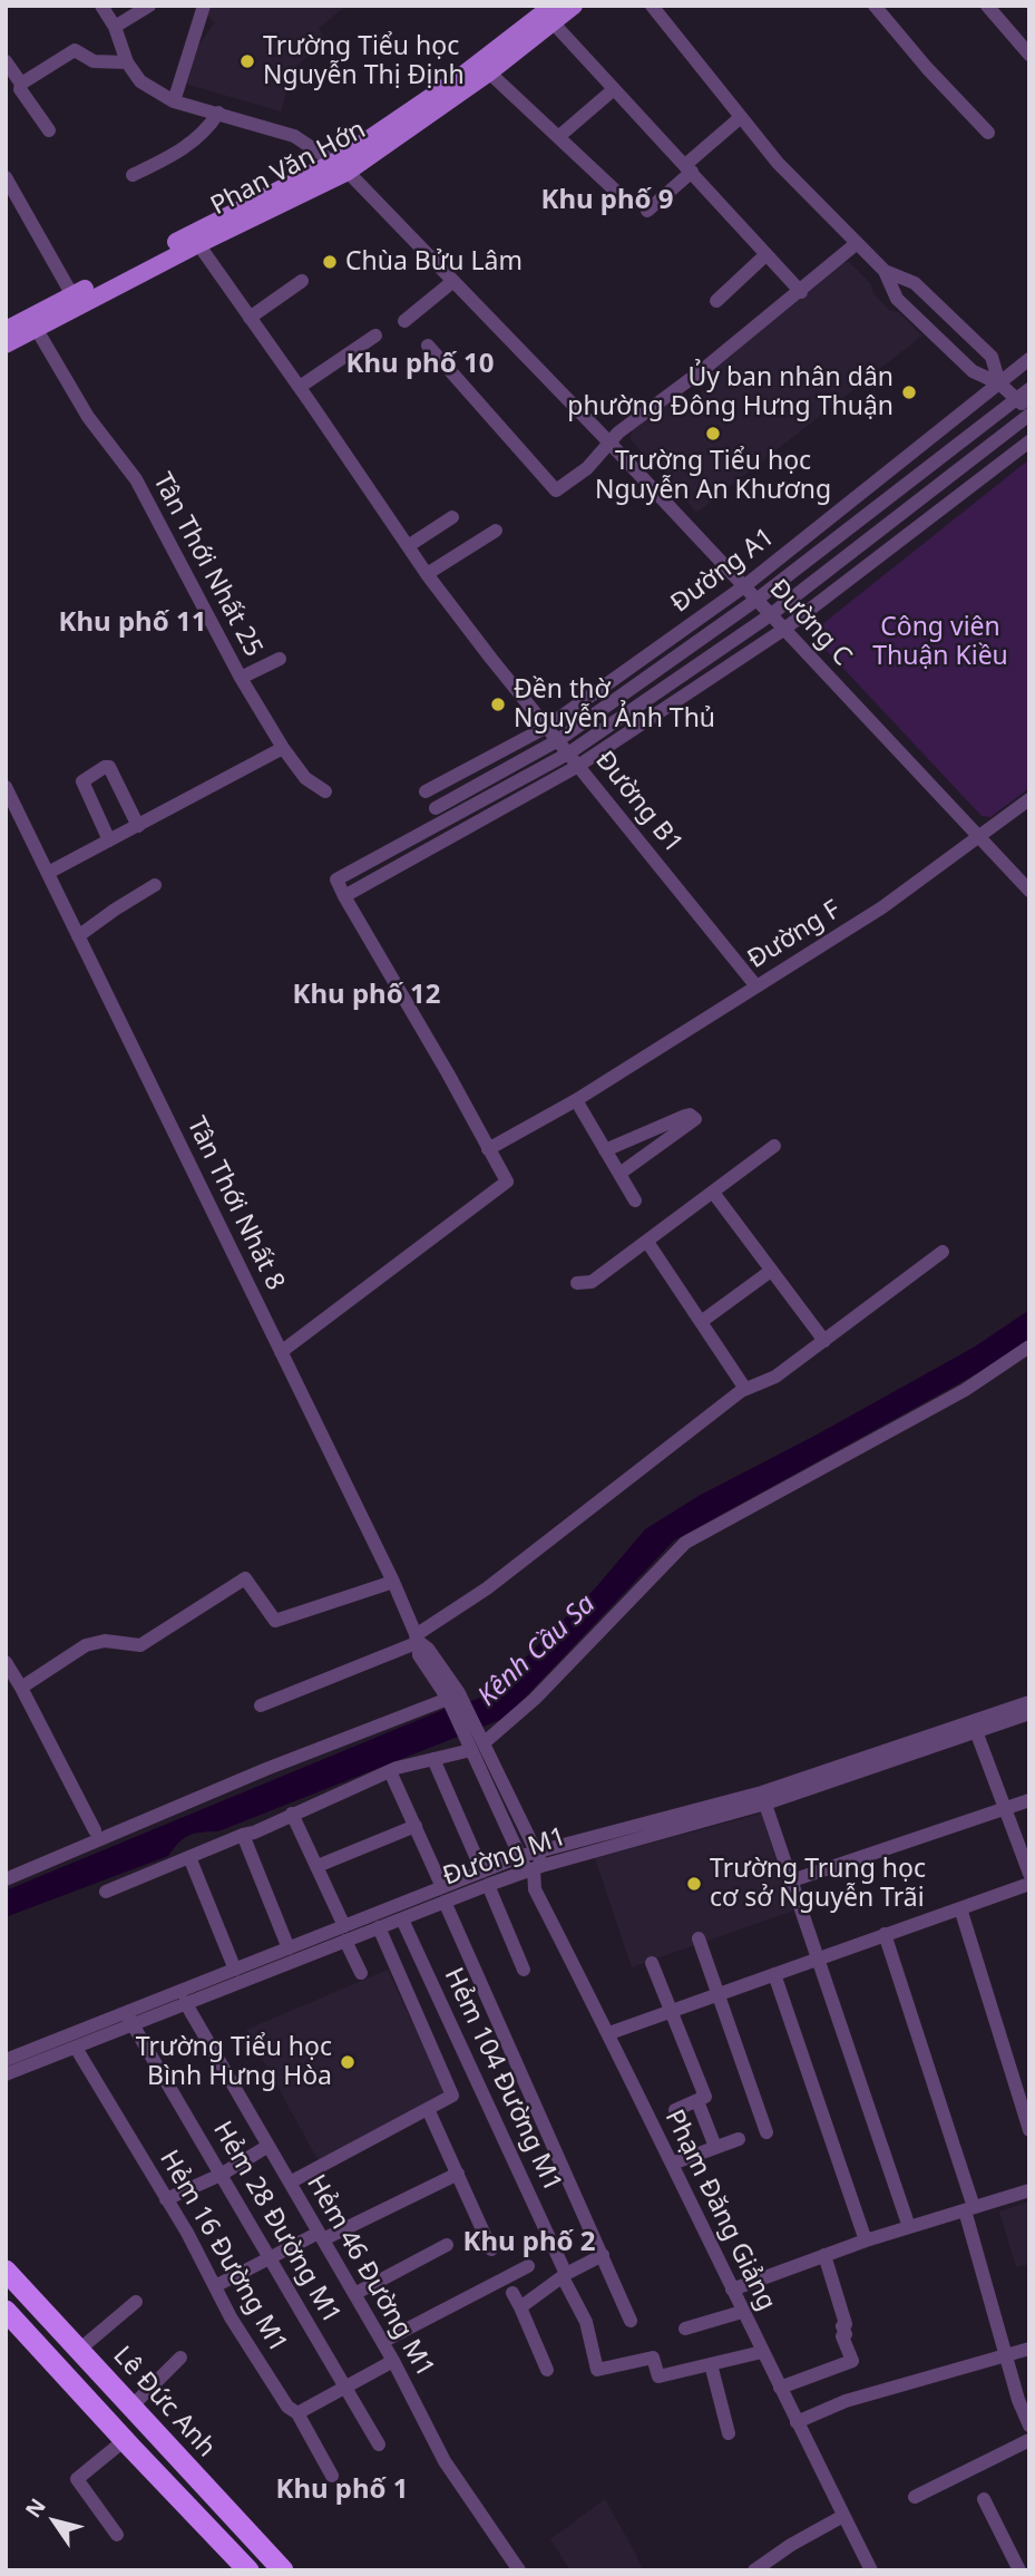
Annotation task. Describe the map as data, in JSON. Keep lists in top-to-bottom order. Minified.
{"streets":{"highway":["Lê Đức Anh"],"main road":["Phan Văn Hớn"],"street":["Tân Thới Nhất 25","Đường A1","Đường C","Đường B1","Đường F","Tân Thới Nhất 8","Đường M1","Hẻm 104 Đường M1","Phạm Đăng Giảng","Hẻm 28 Đường M1","Hẻm 16 Đường M1","Hẻm 46 Đường M1"]},"crossings":[["Phan Văn Hớn","Tân Thới Nhất 25"],["Phan Văn Hớn","Đường C"],["Phan Văn Hớn","Đường B1"],["Đường A1","Đường C"],["Đường A1","Đường B1"],["Đường C","Đường F"],["Đường B1","Đường F"],["Tân Thới Nhất 8","Phạm Đăng Giảng"],["Đường M1","Hẻm 104 Đường M1"],["Đường M1","Phạm Đăng Giảng"],["Đường M1","Hẻm 28 Đường M1"],["Đường M1","Hẻm 16 Đường M1"],["Đường M1","Hẻm 46 Đường M1"]],"districts":["Khu phố 9","Khu phố 10","Khu phố 11","Khu phố 12","Khu phố 2","Khu phố 1"],"water":["Kênh Cầu Sa"],"parks":["Công viên Thuận Kiều"],"places":["Trường Tiểu học Nguyễn Thị Định","Chùa Bửu Lâm","Ủy ban nhân dân phường Đông Hưng Thuận","Trường Tiểu học Nguyễn An Khương","Đền thờ Nguyễn Ảnh Thủ","Trường Trung học cơ sở Nguyễn Trãi","Trường Tiểu học Bình Hưng Hòa"],"north":"top left"}
